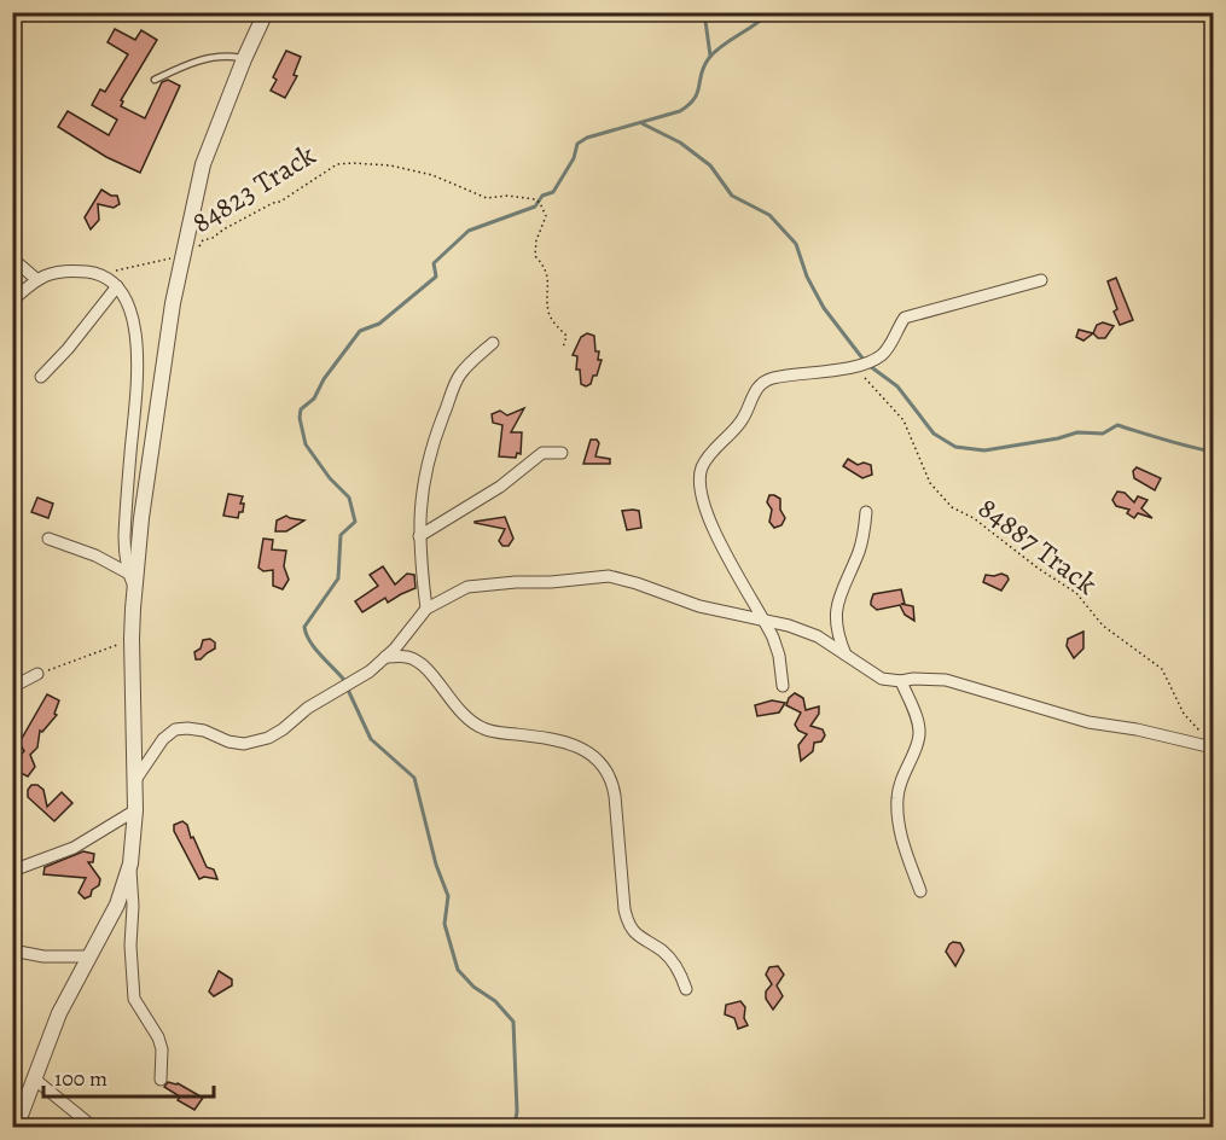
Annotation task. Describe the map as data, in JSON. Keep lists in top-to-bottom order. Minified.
{"streets":{"path":["84823 Track","84887 Track"]},"scale_bar":"100 m"}
